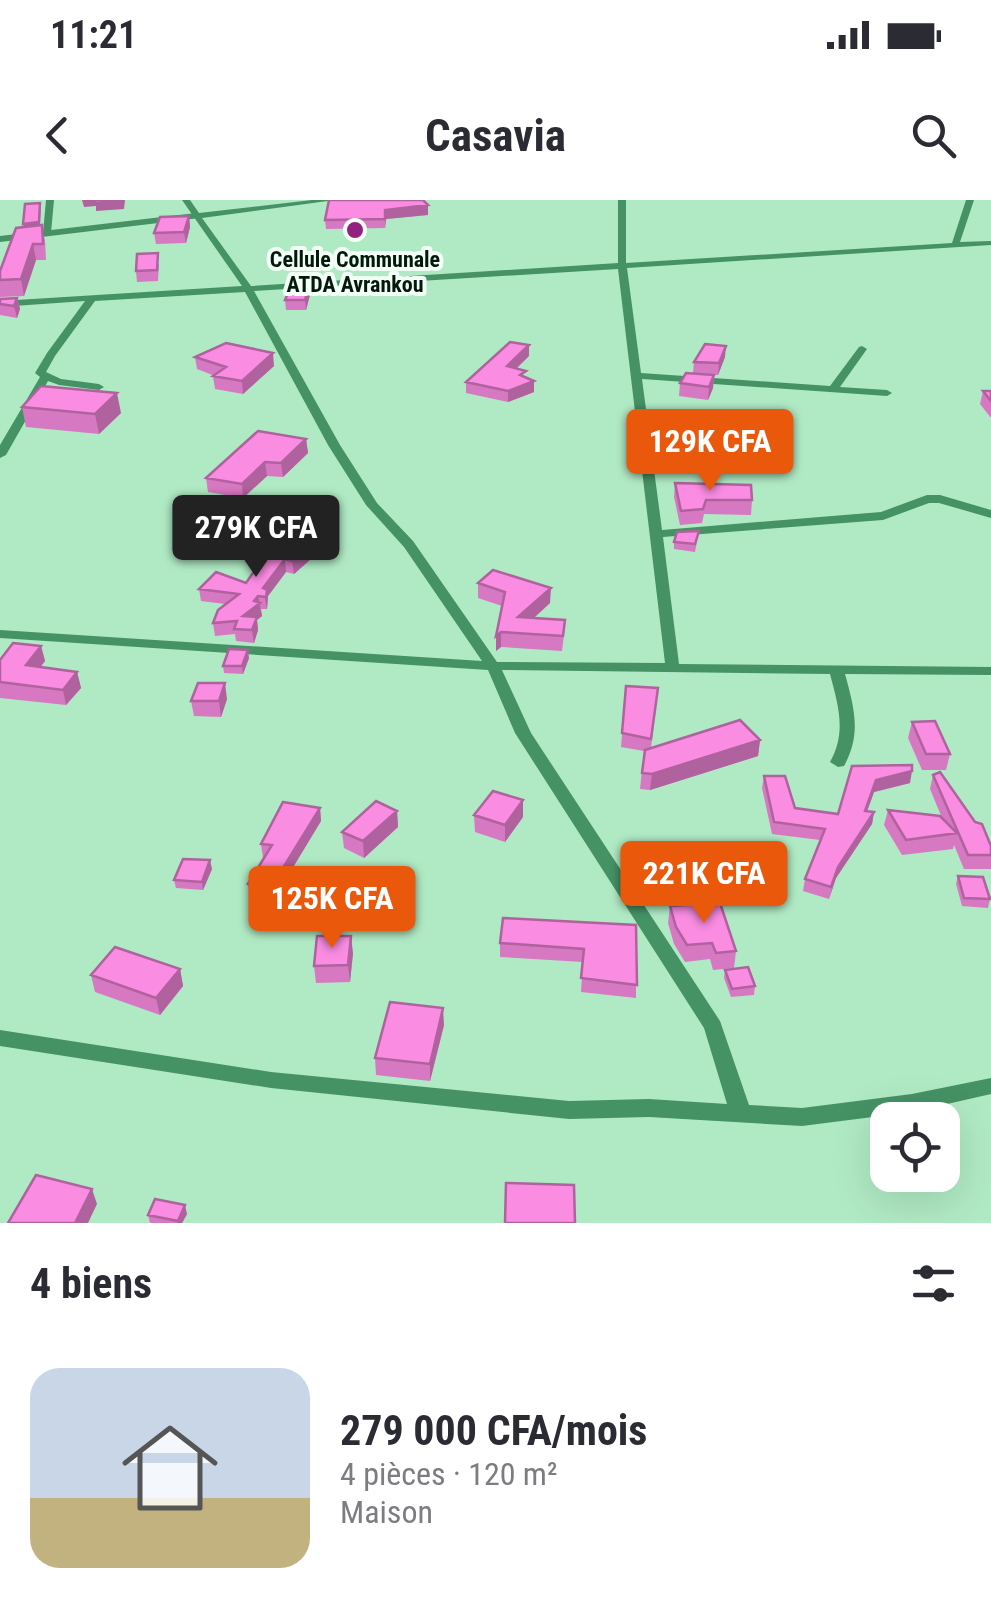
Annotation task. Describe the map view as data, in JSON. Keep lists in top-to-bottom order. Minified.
{"places":["Cellule Communale ATDA Avrankou"],"page":{"status":"11:21","header":"Casavia","price":["129K CFA","279K CFA","221K CFA","125K CFA"],"heading":"4 biens","list":[{"name":"279 000 CFA/mois","note":"4 pièces · 120 m² · Maison"}]}}
